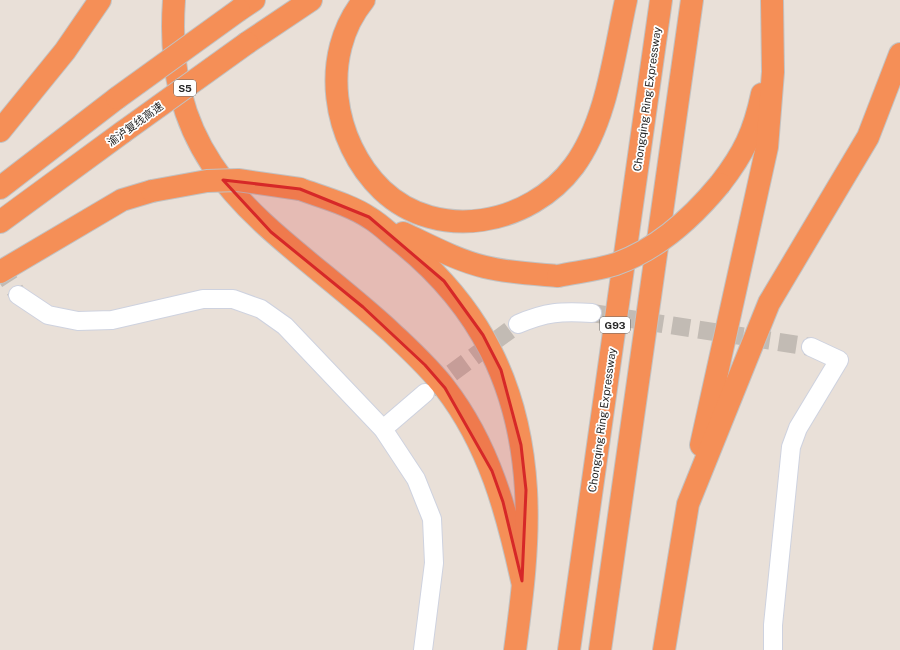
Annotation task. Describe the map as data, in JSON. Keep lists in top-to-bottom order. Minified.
{"streets":{"highway":["S5","Chongqing Ring Expressway","渝泸复线高速","G93"]}}
